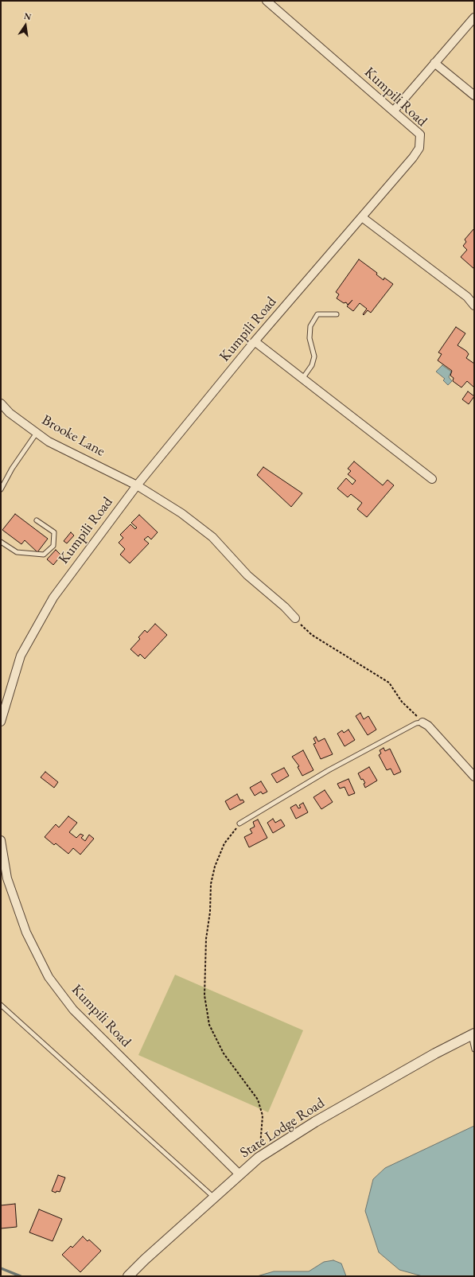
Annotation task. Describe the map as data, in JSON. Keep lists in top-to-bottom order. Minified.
{"streets":{"street":["Kumpili Road","Brooke Lane","State Lodge Road"]},"crossings":[["Kumpili Road","Brooke Lane"],["Kumpili Road","State Lodge Road"]],"north":"top"}
